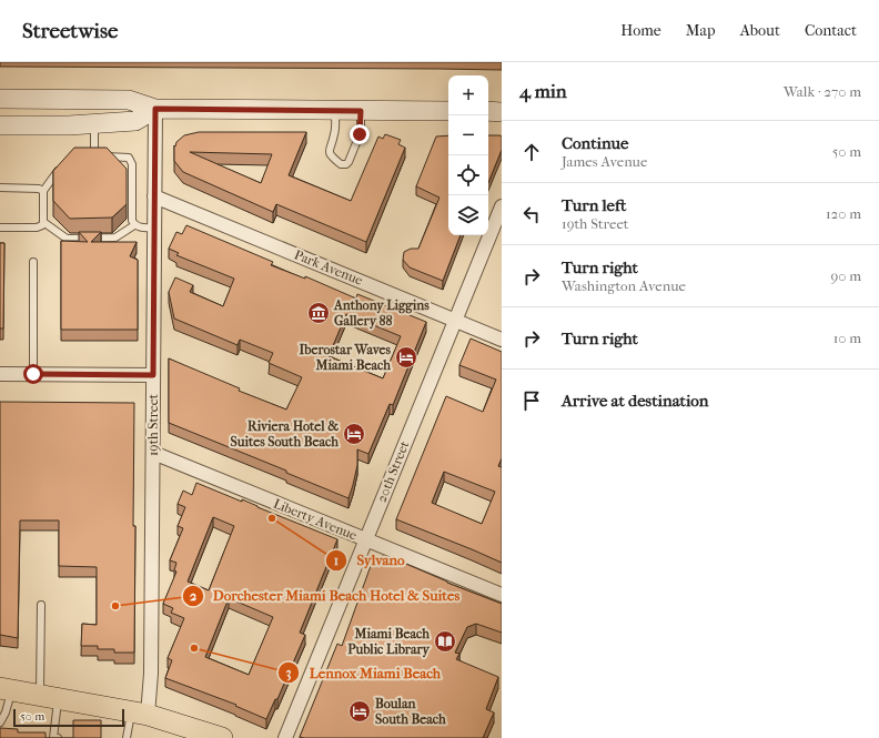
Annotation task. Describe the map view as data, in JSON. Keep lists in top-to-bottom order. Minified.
{"streets":{"street":["Park Avenue","19th Street","20th Street","Liberty Avenue"]},"crossings":[["Park Avenue","19th Street"],["Park Avenue","20th Street"],["19th Street","Liberty Avenue"],["20th Street","Liberty Avenue"]],"places":{"museum":["Anthony Liggins Gallery 88"],"hotel":["Iberostar Waves Miami Beach","Riviera Hotel & Suites South Beach","Boulan South Beach"],"other":["Sylvano","Dorchester Miami Beach Hotel & Suites","Lennox Miami Beach"],"library":["Miami Beach Public Library"]},"scale_bar":"50 m","page":{"header":"Streetwise","nav":["Home","Map","About","Contact"],"heading":["4 min","Walk · 270 m"],"map_buttons":["+","−"],"list":[["Continue","James Avenue","50 m"],["Turn left","19th Street","120 m"],["Turn right","Washington Avenue","90 m"],["Turn right","10 m"],"Arrive at destination"],"scale":"50 m"}}
